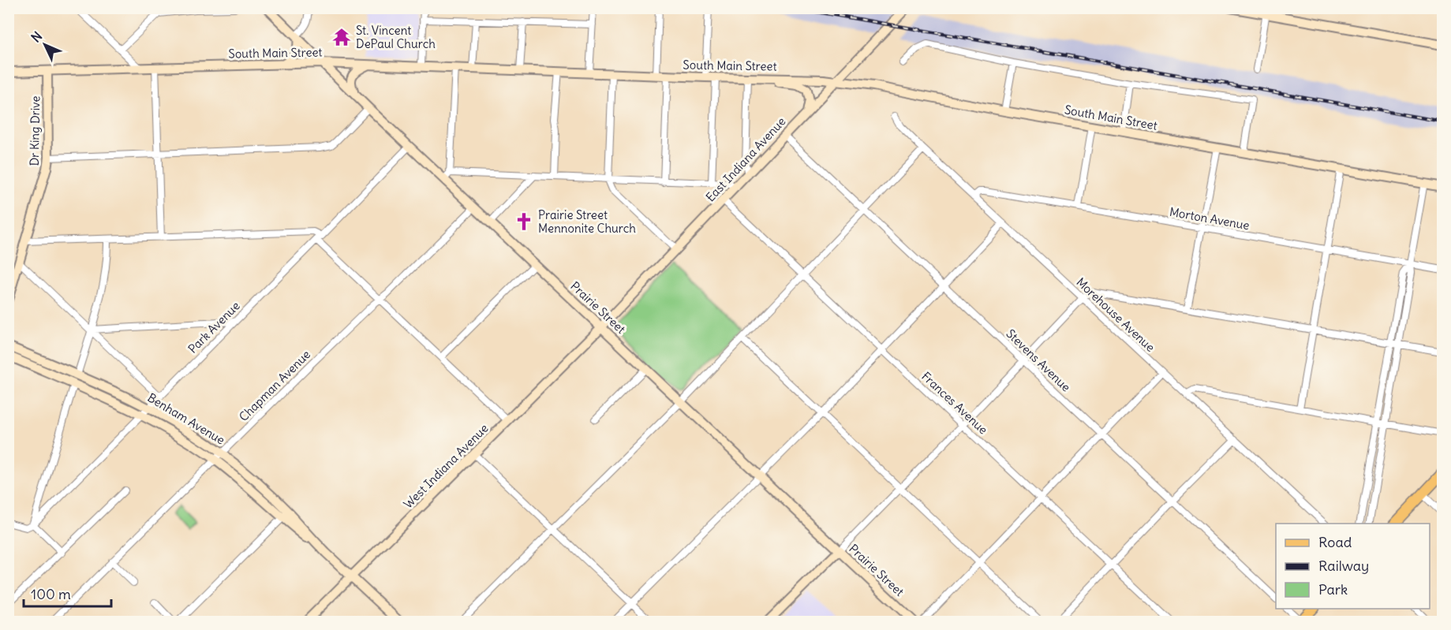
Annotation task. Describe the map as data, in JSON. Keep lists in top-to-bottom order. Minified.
{"streets":{"main road":["South Main Street","Dr King Drive","East Indiana Avenue","Prairie Street","Benham Avenue","West Indiana Avenue"],"street":["Morton Avenue","Morehouse Avenue","Park Avenue","Stevens Avenue","Chapman Avenue","Frances Avenue"]},"crossings":[["South Main Street","Dr King Drive"],["South Main Street","East Indiana Avenue"],["South Main Street","Prairie Street"],["East Indiana Avenue","Prairie Street"],["East Indiana Avenue","Stevens Avenue"],["East Indiana Avenue","Frances Avenue"],["East Indiana Avenue","West Indiana Avenue"],["Morton Avenue","Morehouse Avenue"],["Prairie Street","Park Avenue"],["Prairie Street","Chapman Avenue"],["Prairie Street","West Indiana Avenue"],["Park Avenue","Benham Avenue"],["Chapman Avenue","Benham Avenue"],["Benham Avenue","West Indiana Avenue"]],"places":{"temple":["St. Vincent DePaul Church"],"church":["Prairie Street Mennonite Church"]},"legend":["Road","Railway","Park"],"scale_bar":"100 m","north":"top left"}
